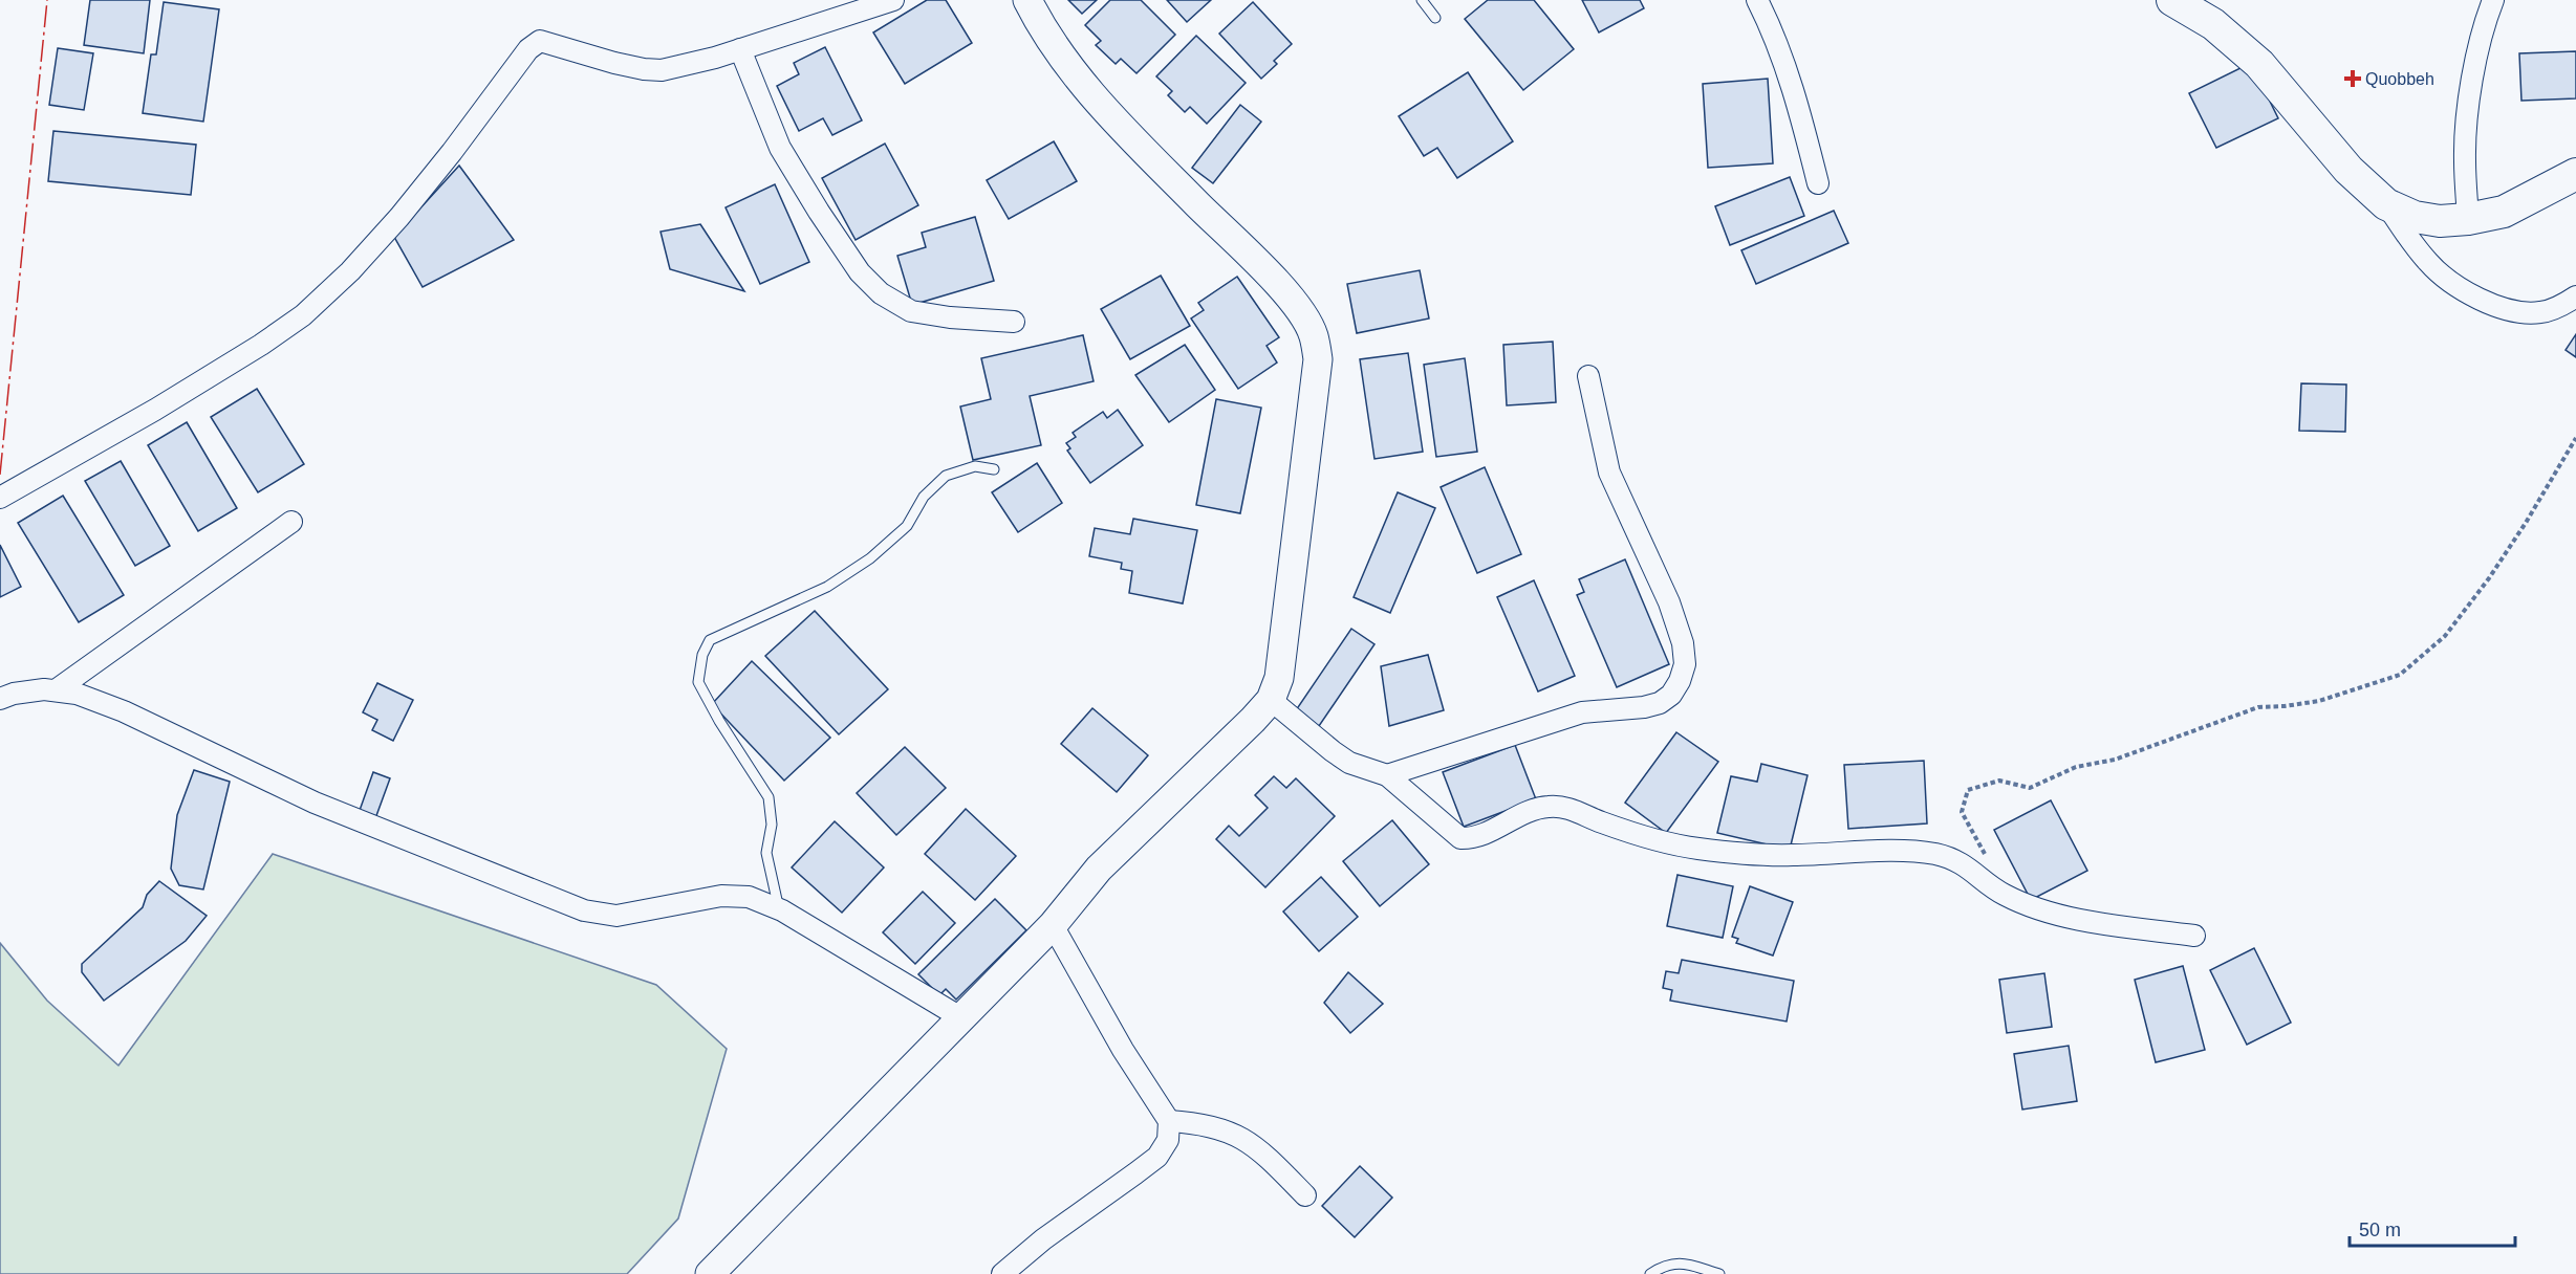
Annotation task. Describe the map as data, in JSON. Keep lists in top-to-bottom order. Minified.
{"places":{"health":["Quobbeh"]},"scale_bar":"50 m"}
